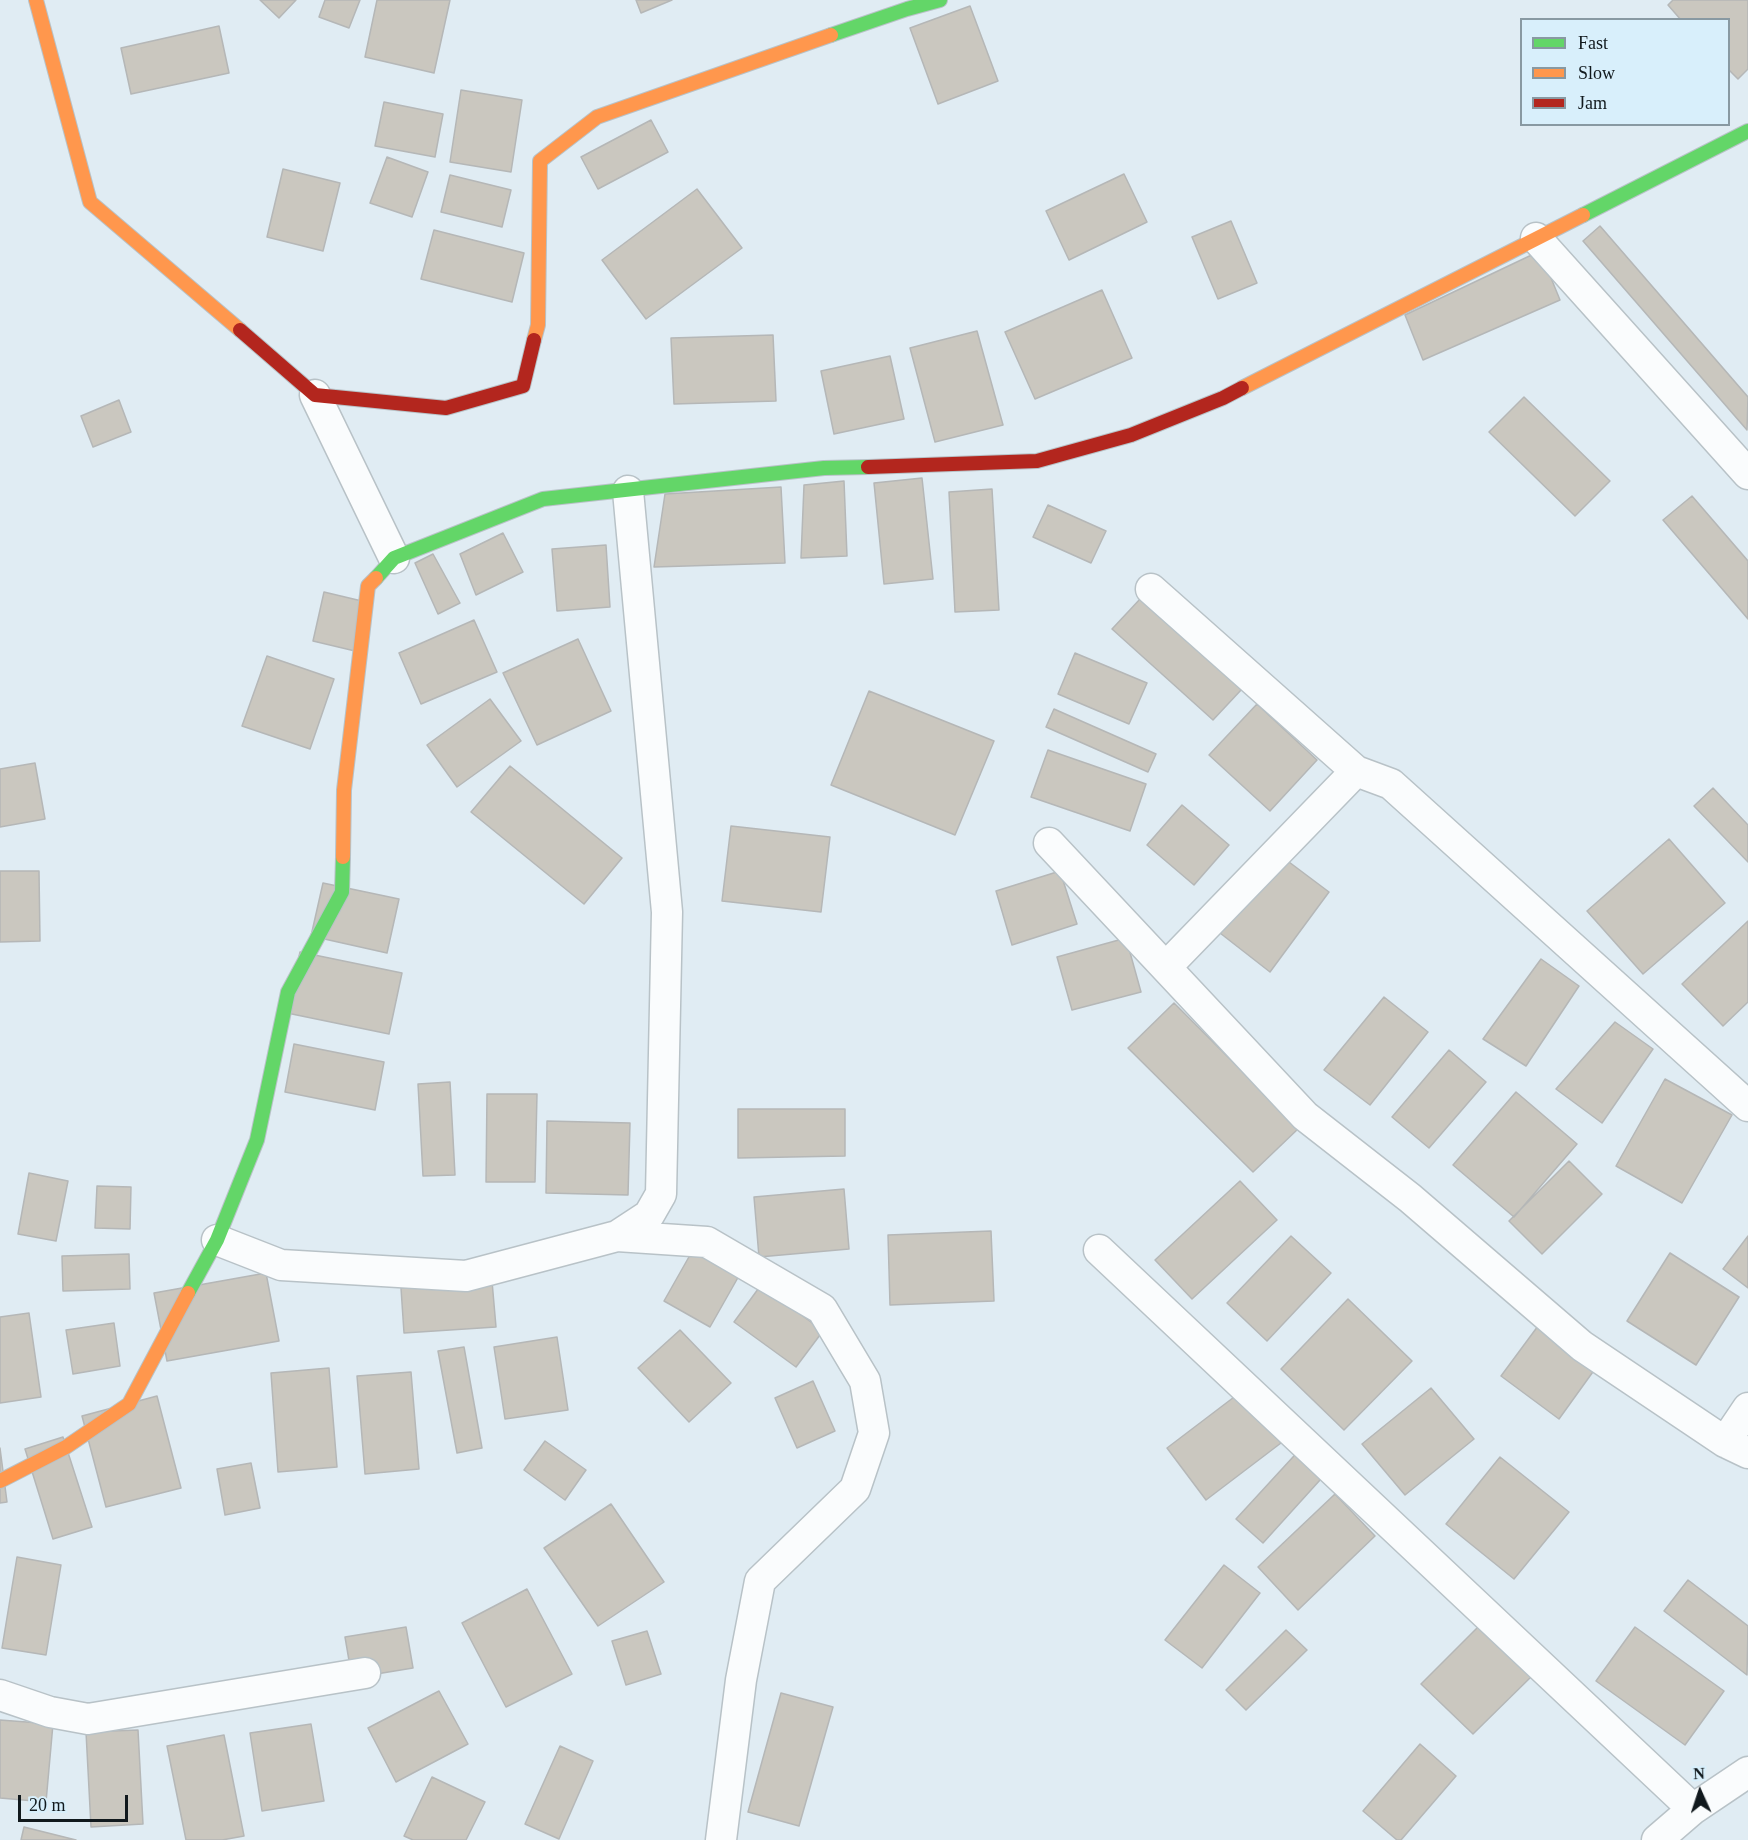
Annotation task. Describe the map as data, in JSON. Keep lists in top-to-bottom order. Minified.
{"legend":["Fast","Slow","Jam"],"scale_bar":"20 m","north":"top"}
